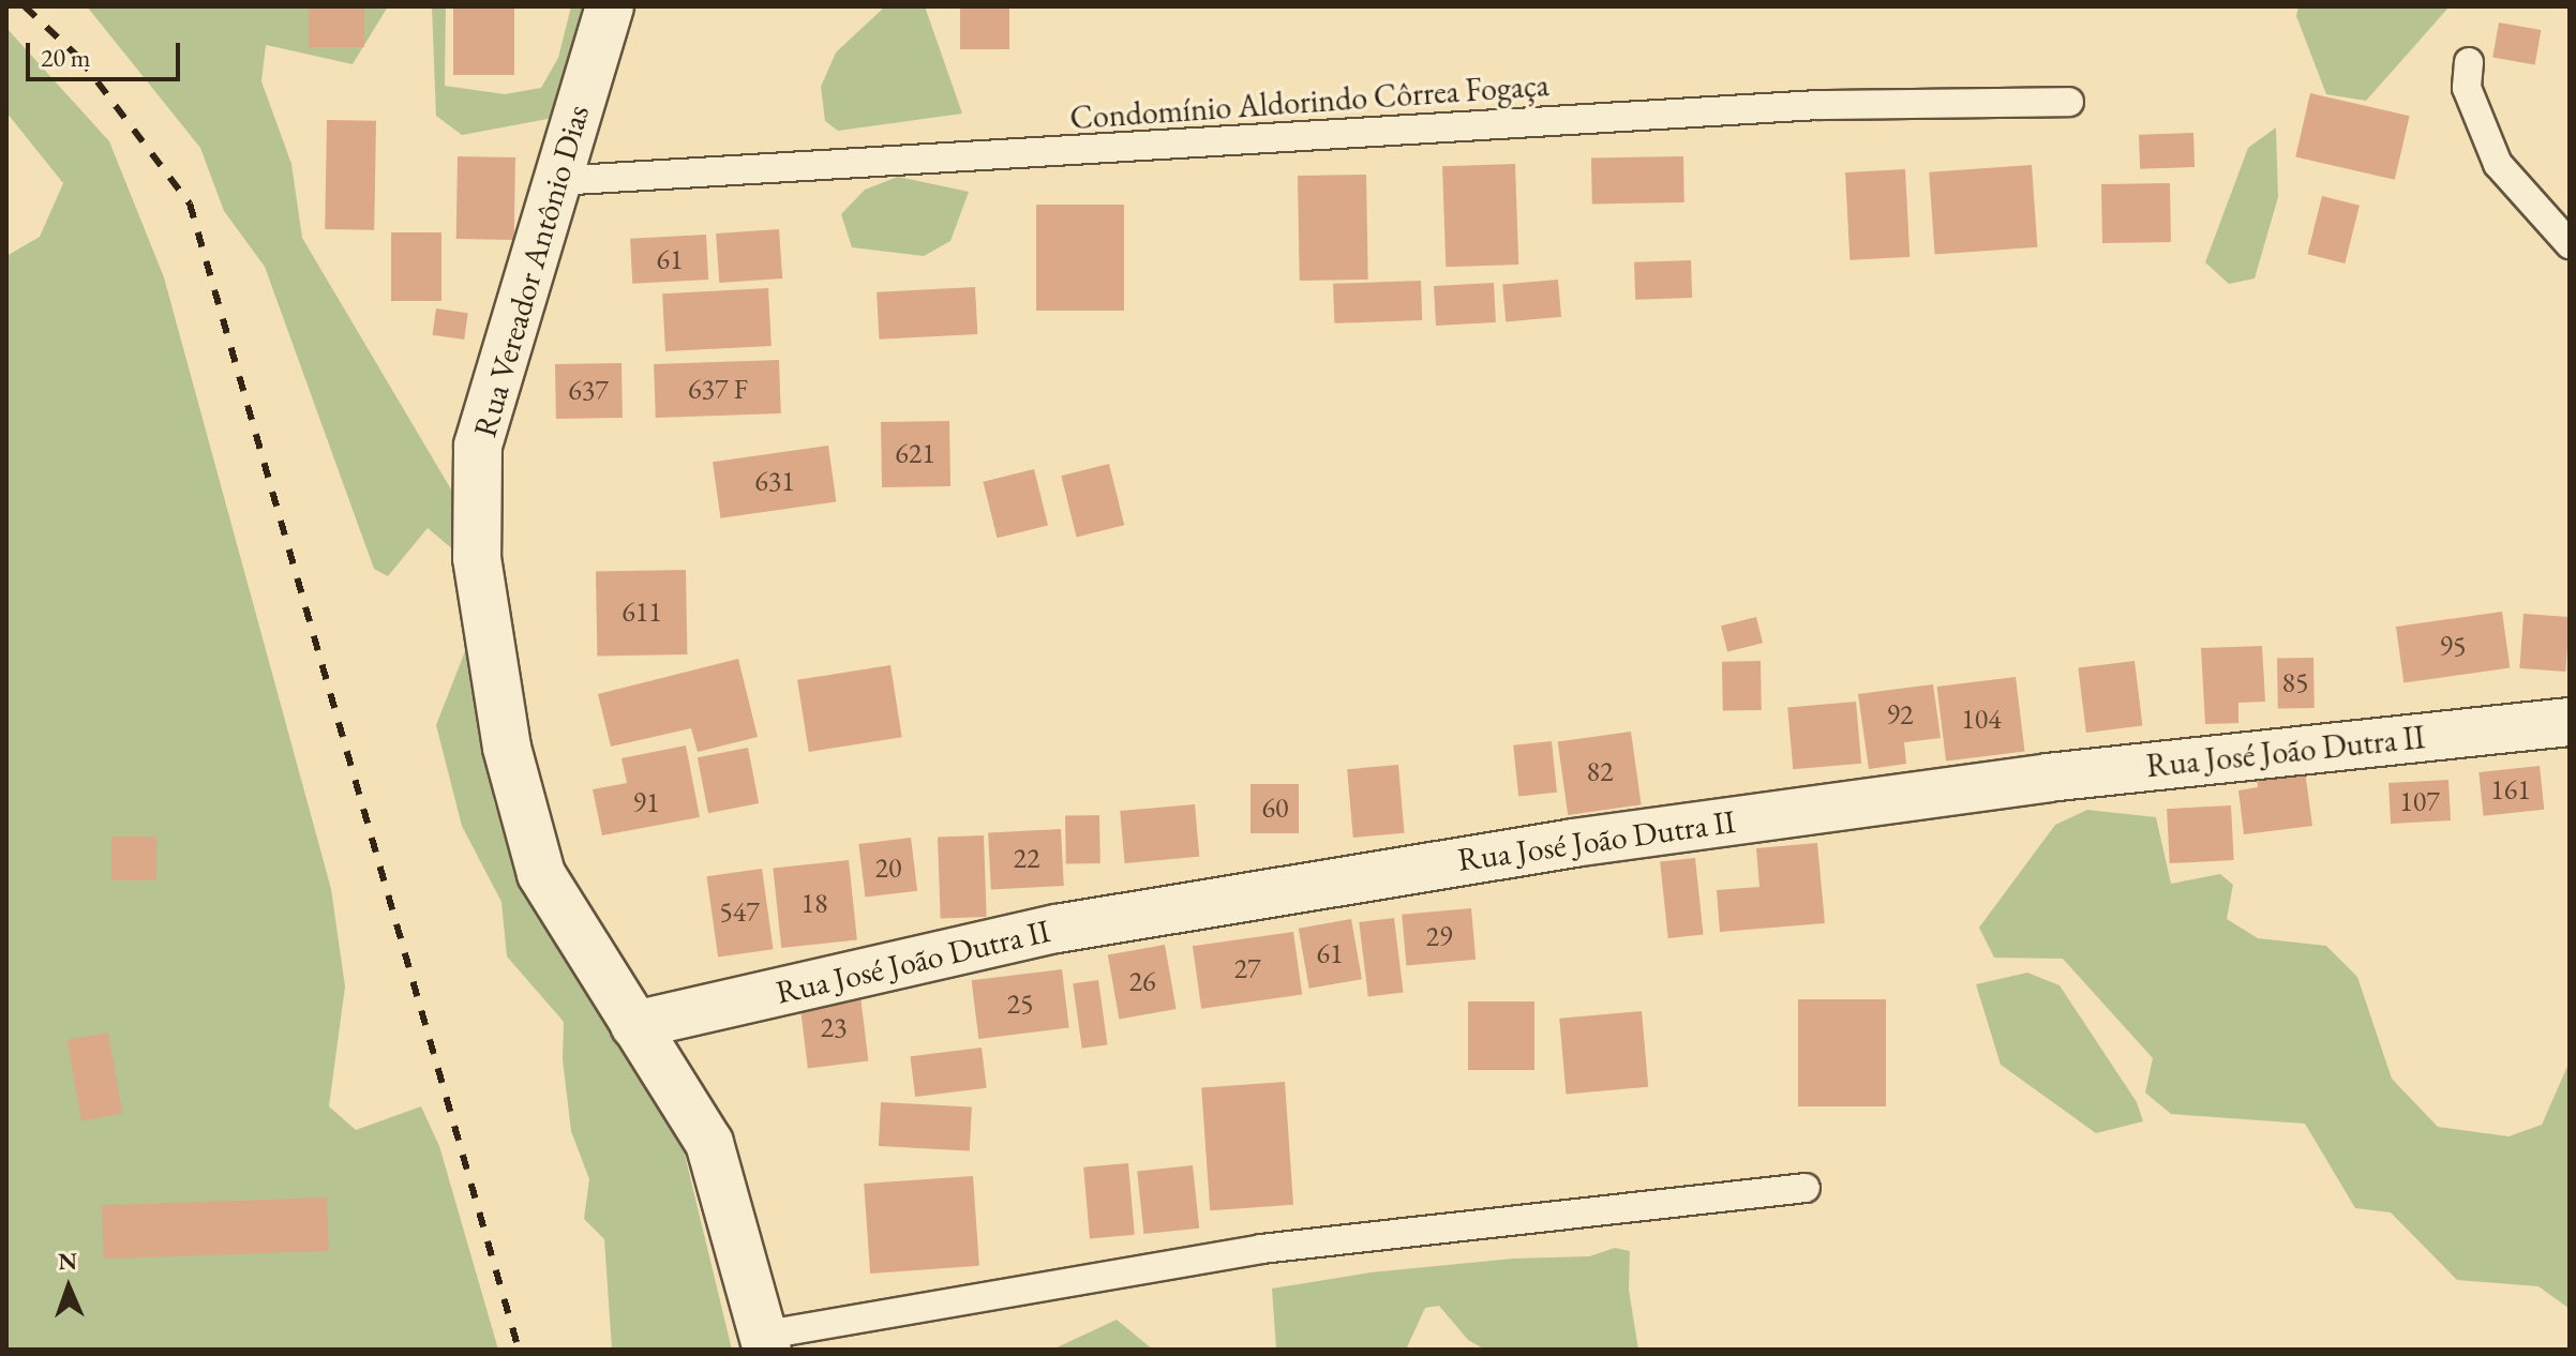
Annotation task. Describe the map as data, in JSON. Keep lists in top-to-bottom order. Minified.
{"streets":{"street":["Rua Vereador Antônio Dias","Rua José João Dutra II"],"lane":["Condomínio Aldorindo Côrrea Fogaça"]},"crossings":[["Condomínio Aldorindo Côrrea Fogaça","Rua Vereador Antônio Dias"],["Rua Vereador Antônio Dias","Rua José João Dutra II"]],"house_numbers":["61","637 F","637","621","631","611","95","85","92","104","82","161","107","91","60","22","20","18","547","29","61","27","26","25","23"],"scale_bar":"20 m","north":"top"}
